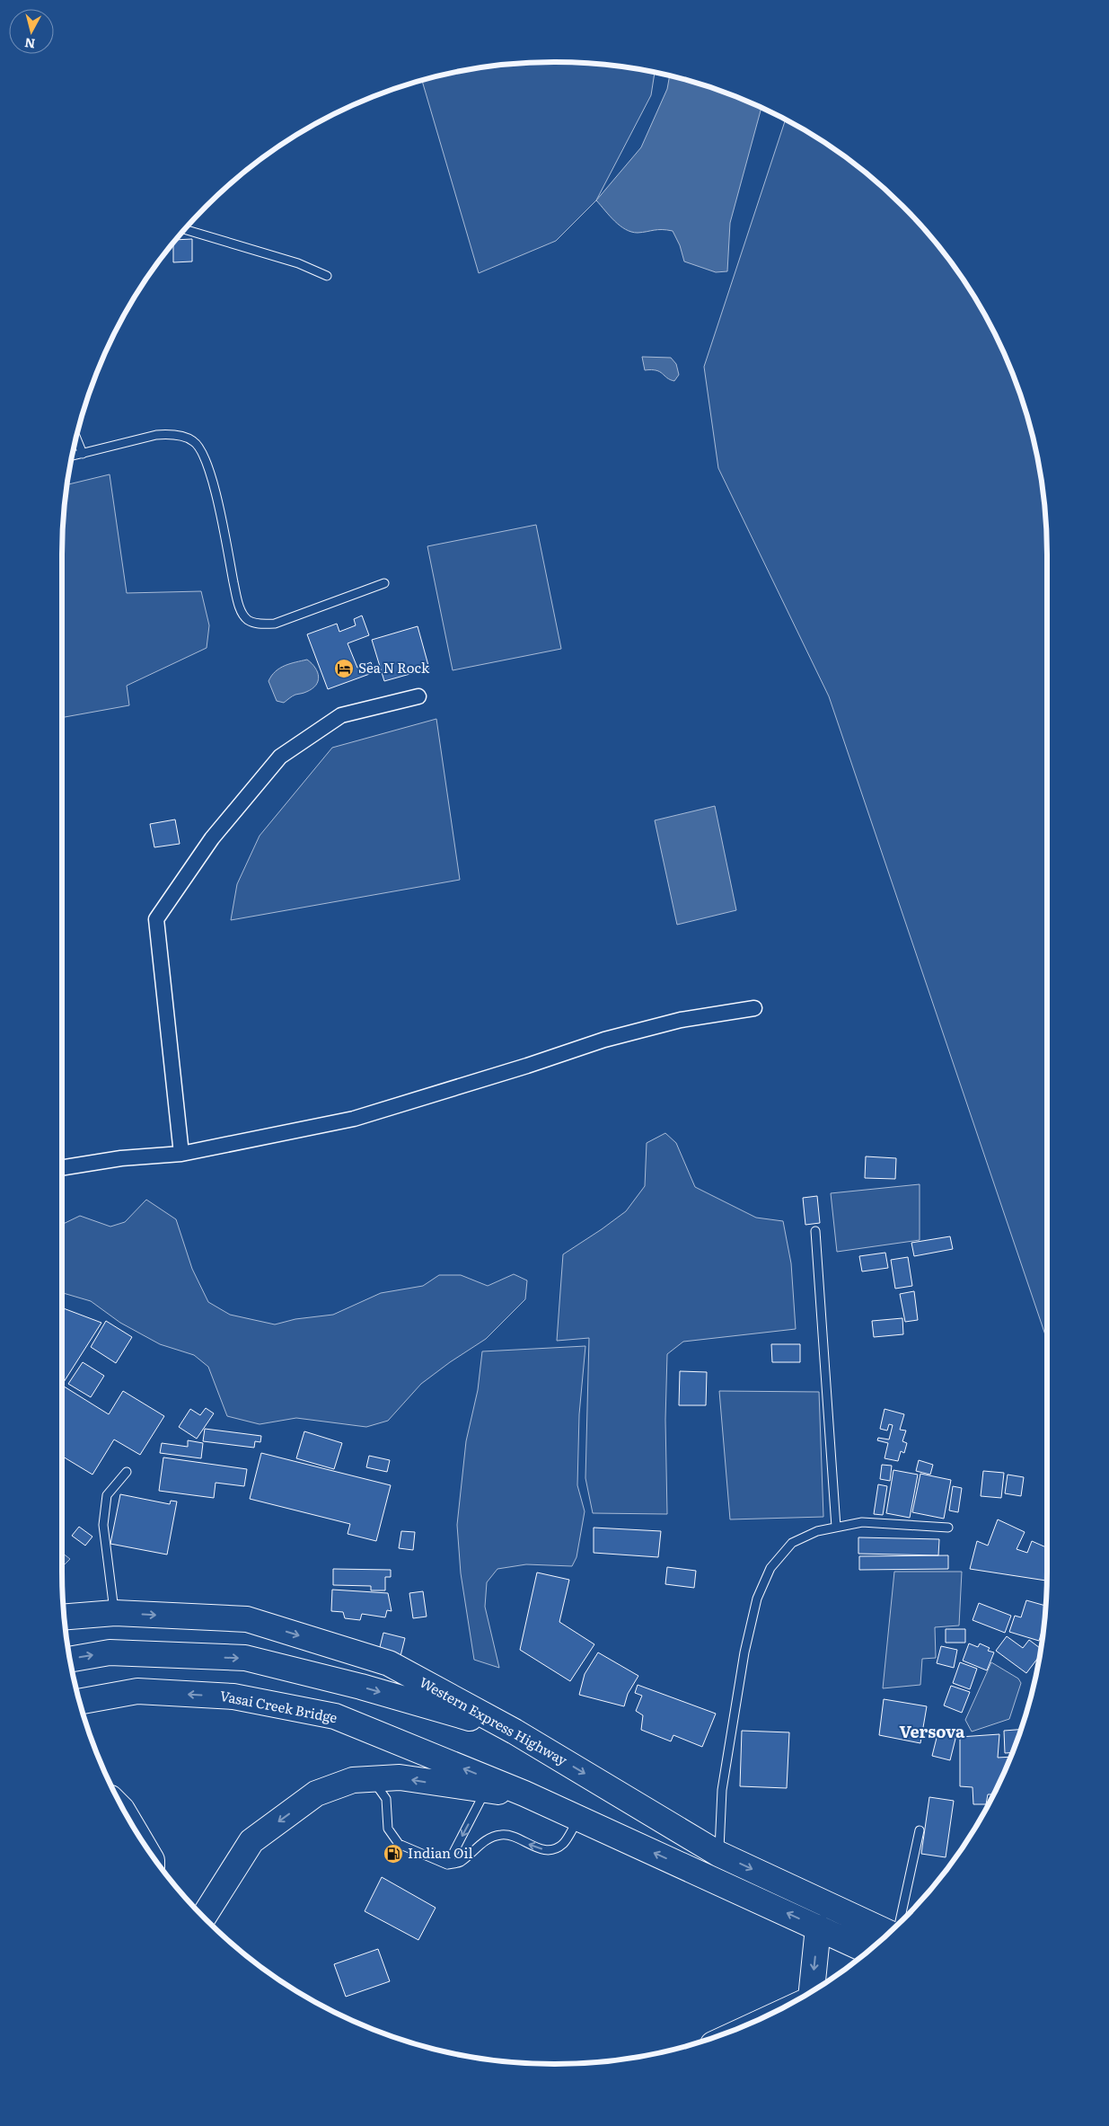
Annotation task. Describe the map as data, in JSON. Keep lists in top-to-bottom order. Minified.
{"streets":{"highway":["Vasai Creek Bridge","Western Express Highway"]},"districts":["Versova"],"places":{"hotel":["Sea N Rock"],"fuel station":["Indian Oil"]},"north":"bottom"}
